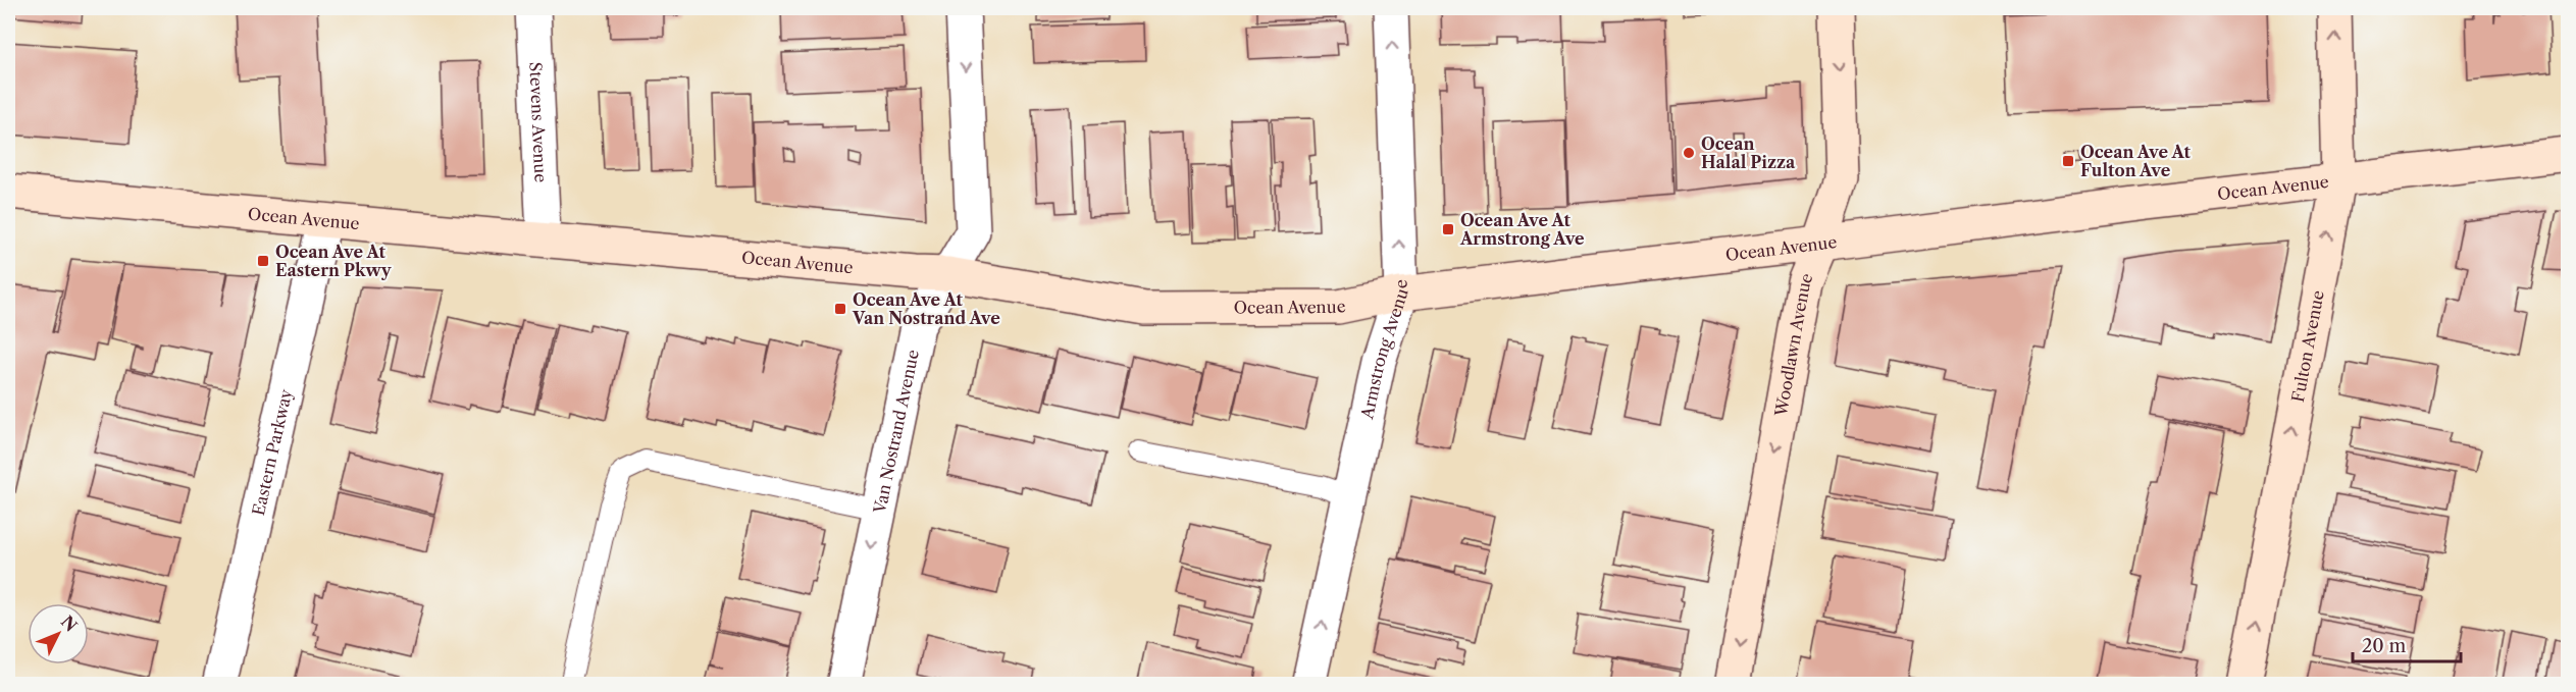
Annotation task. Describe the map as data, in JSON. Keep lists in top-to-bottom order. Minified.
{"streets":{"street":["Stevens Avenue","Ocean Avenue","Woodlawn Avenue","Fulton Avenue","Armstrong Avenue","Van Nostrand Avenue","Eastern Parkway"]},"crossings":[["Stevens Avenue","Ocean Avenue"],["Ocean Avenue","Woodlawn Avenue"],["Ocean Avenue","Fulton Avenue"],["Ocean Avenue","Armstrong Avenue"],["Ocean Avenue","Van Nostrand Avenue"],["Ocean Avenue","Eastern Parkway"]],"one_way":["Woodlawn Avenue","Fulton Avenue","Armstrong Avenue","Van Nostrand Avenue"],"places":{"other":["Ocean Halal Pizza"],"transit":["Ocean Ave At Fulton Ave","Ocean Ave At Armstrong Ave","Ocean Ave At Eastern Pkwy","Ocean Ave At Van Nostrand Ave"]},"scale_bar":"20 m","north":"top right"}
